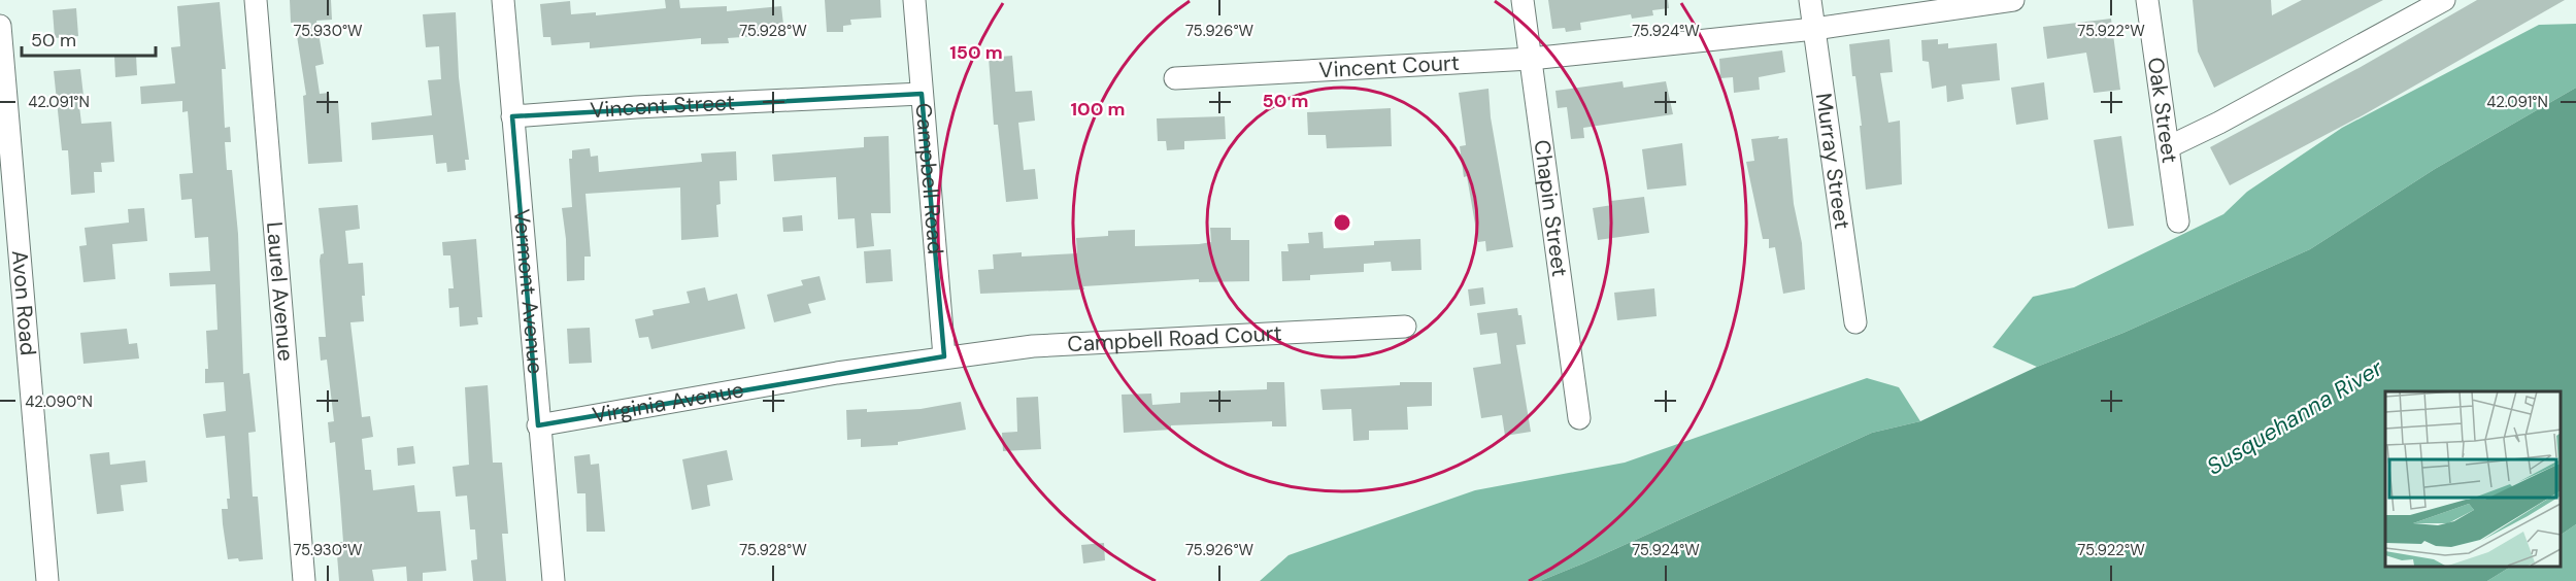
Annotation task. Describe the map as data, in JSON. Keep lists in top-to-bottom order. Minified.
{"streets":{"street":["Vincent Court","Vincent Street","Oak Street","Murray Street","Campbell Road","Chapin Street","Laurel Avenue","Vermont Avenue","Avon Road","Campbell Road Court","Virginia Avenue"]},"crossings":[["Vincent Court","Chapin Street"],["Vincent Street","Campbell Road"],["Vincent Street","Vermont Avenue"],["Campbell Road","Campbell Road Court"],["Campbell Road","Virginia Avenue"],["Vermont Avenue","Virginia Avenue"],["Campbell Road Court","Virginia Avenue"]],"water":["Susquehanna River"],"scale_bar":"50 m","coordinates":["75.930°W","75.928°W","75.926°W","75.924°W","75.922°W","42.091°N","42.090°N"],"rings":["150 m","50 m","100 m"]}
